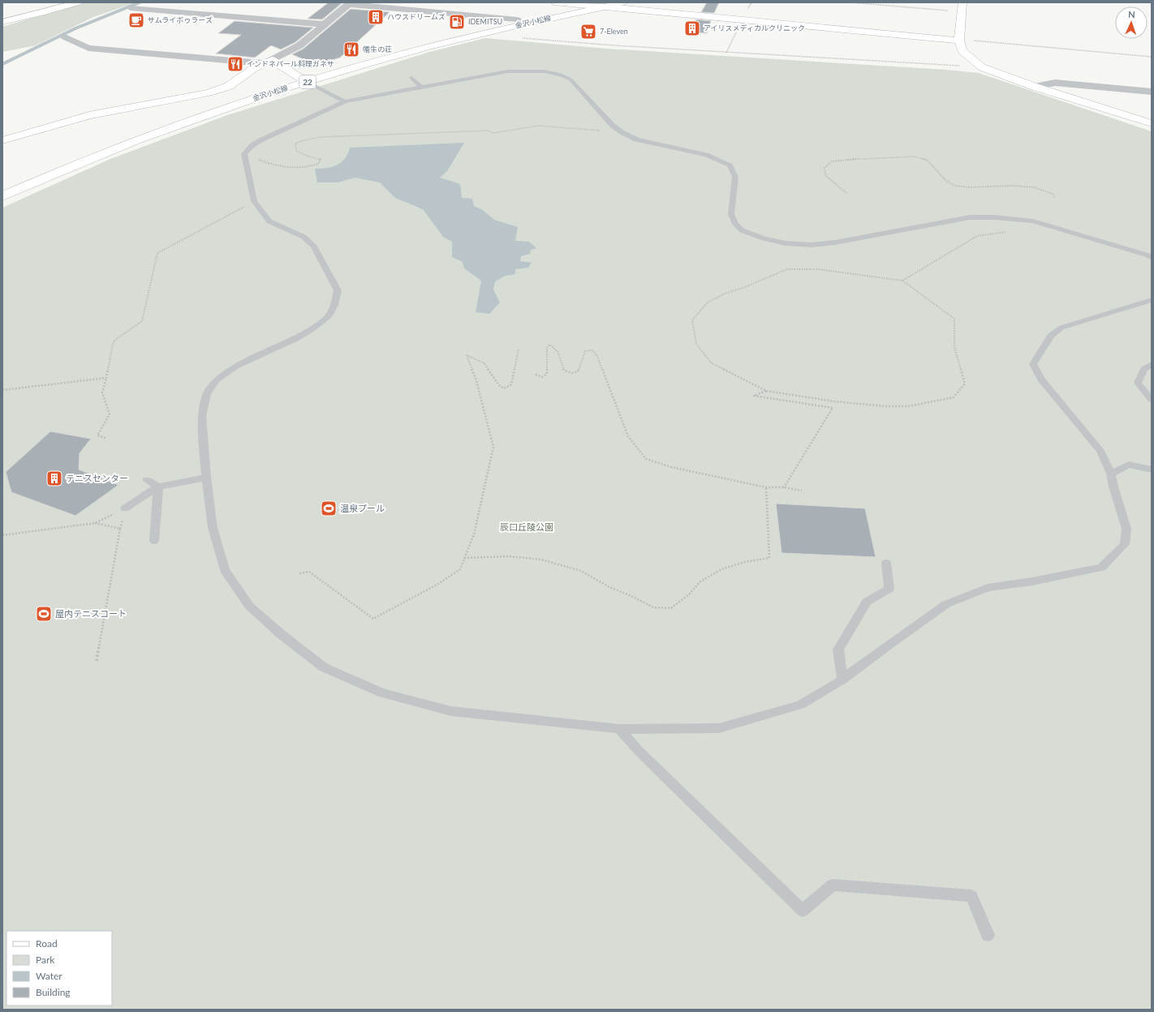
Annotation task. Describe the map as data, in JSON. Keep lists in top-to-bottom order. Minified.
{"streets":{"main road":["金沢小松線","22"]},"parks":["辰口丘陵公園"],"places":{"building":["ハウスドリームズ","アイリスメディカルクリニック","テニスセンター"],"cafe":["サムライボゥラーズ"],"fuel station":["IDEMITSU"],"supermarket":["7-Eleven"],"restaurant":["幡生の荘","インドネパール料理ガネサ"],"sports":["温泉プール","屋内テニスコート"]},"legend":["Road","Park","Water","Building"],"north":"top"}
